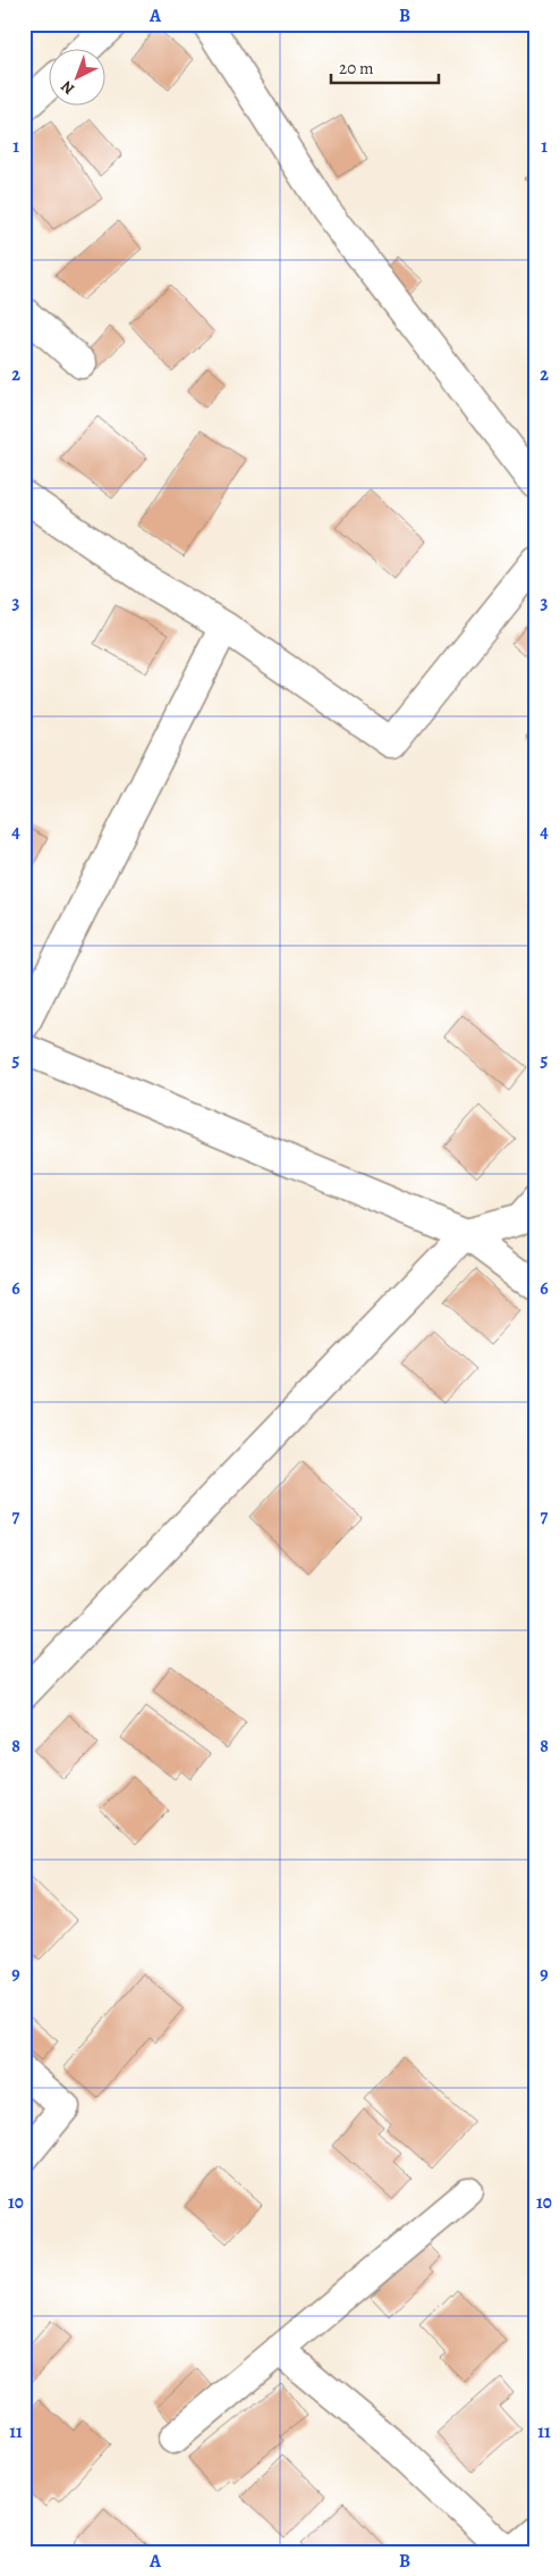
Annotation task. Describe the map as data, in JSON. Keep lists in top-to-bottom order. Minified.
{"scale_bar":"20 m","north":"bottom left","grid":{"columns":["A","B"],"rows":["1","2","3","4","5","6","7","8","9","10","11"]}}
